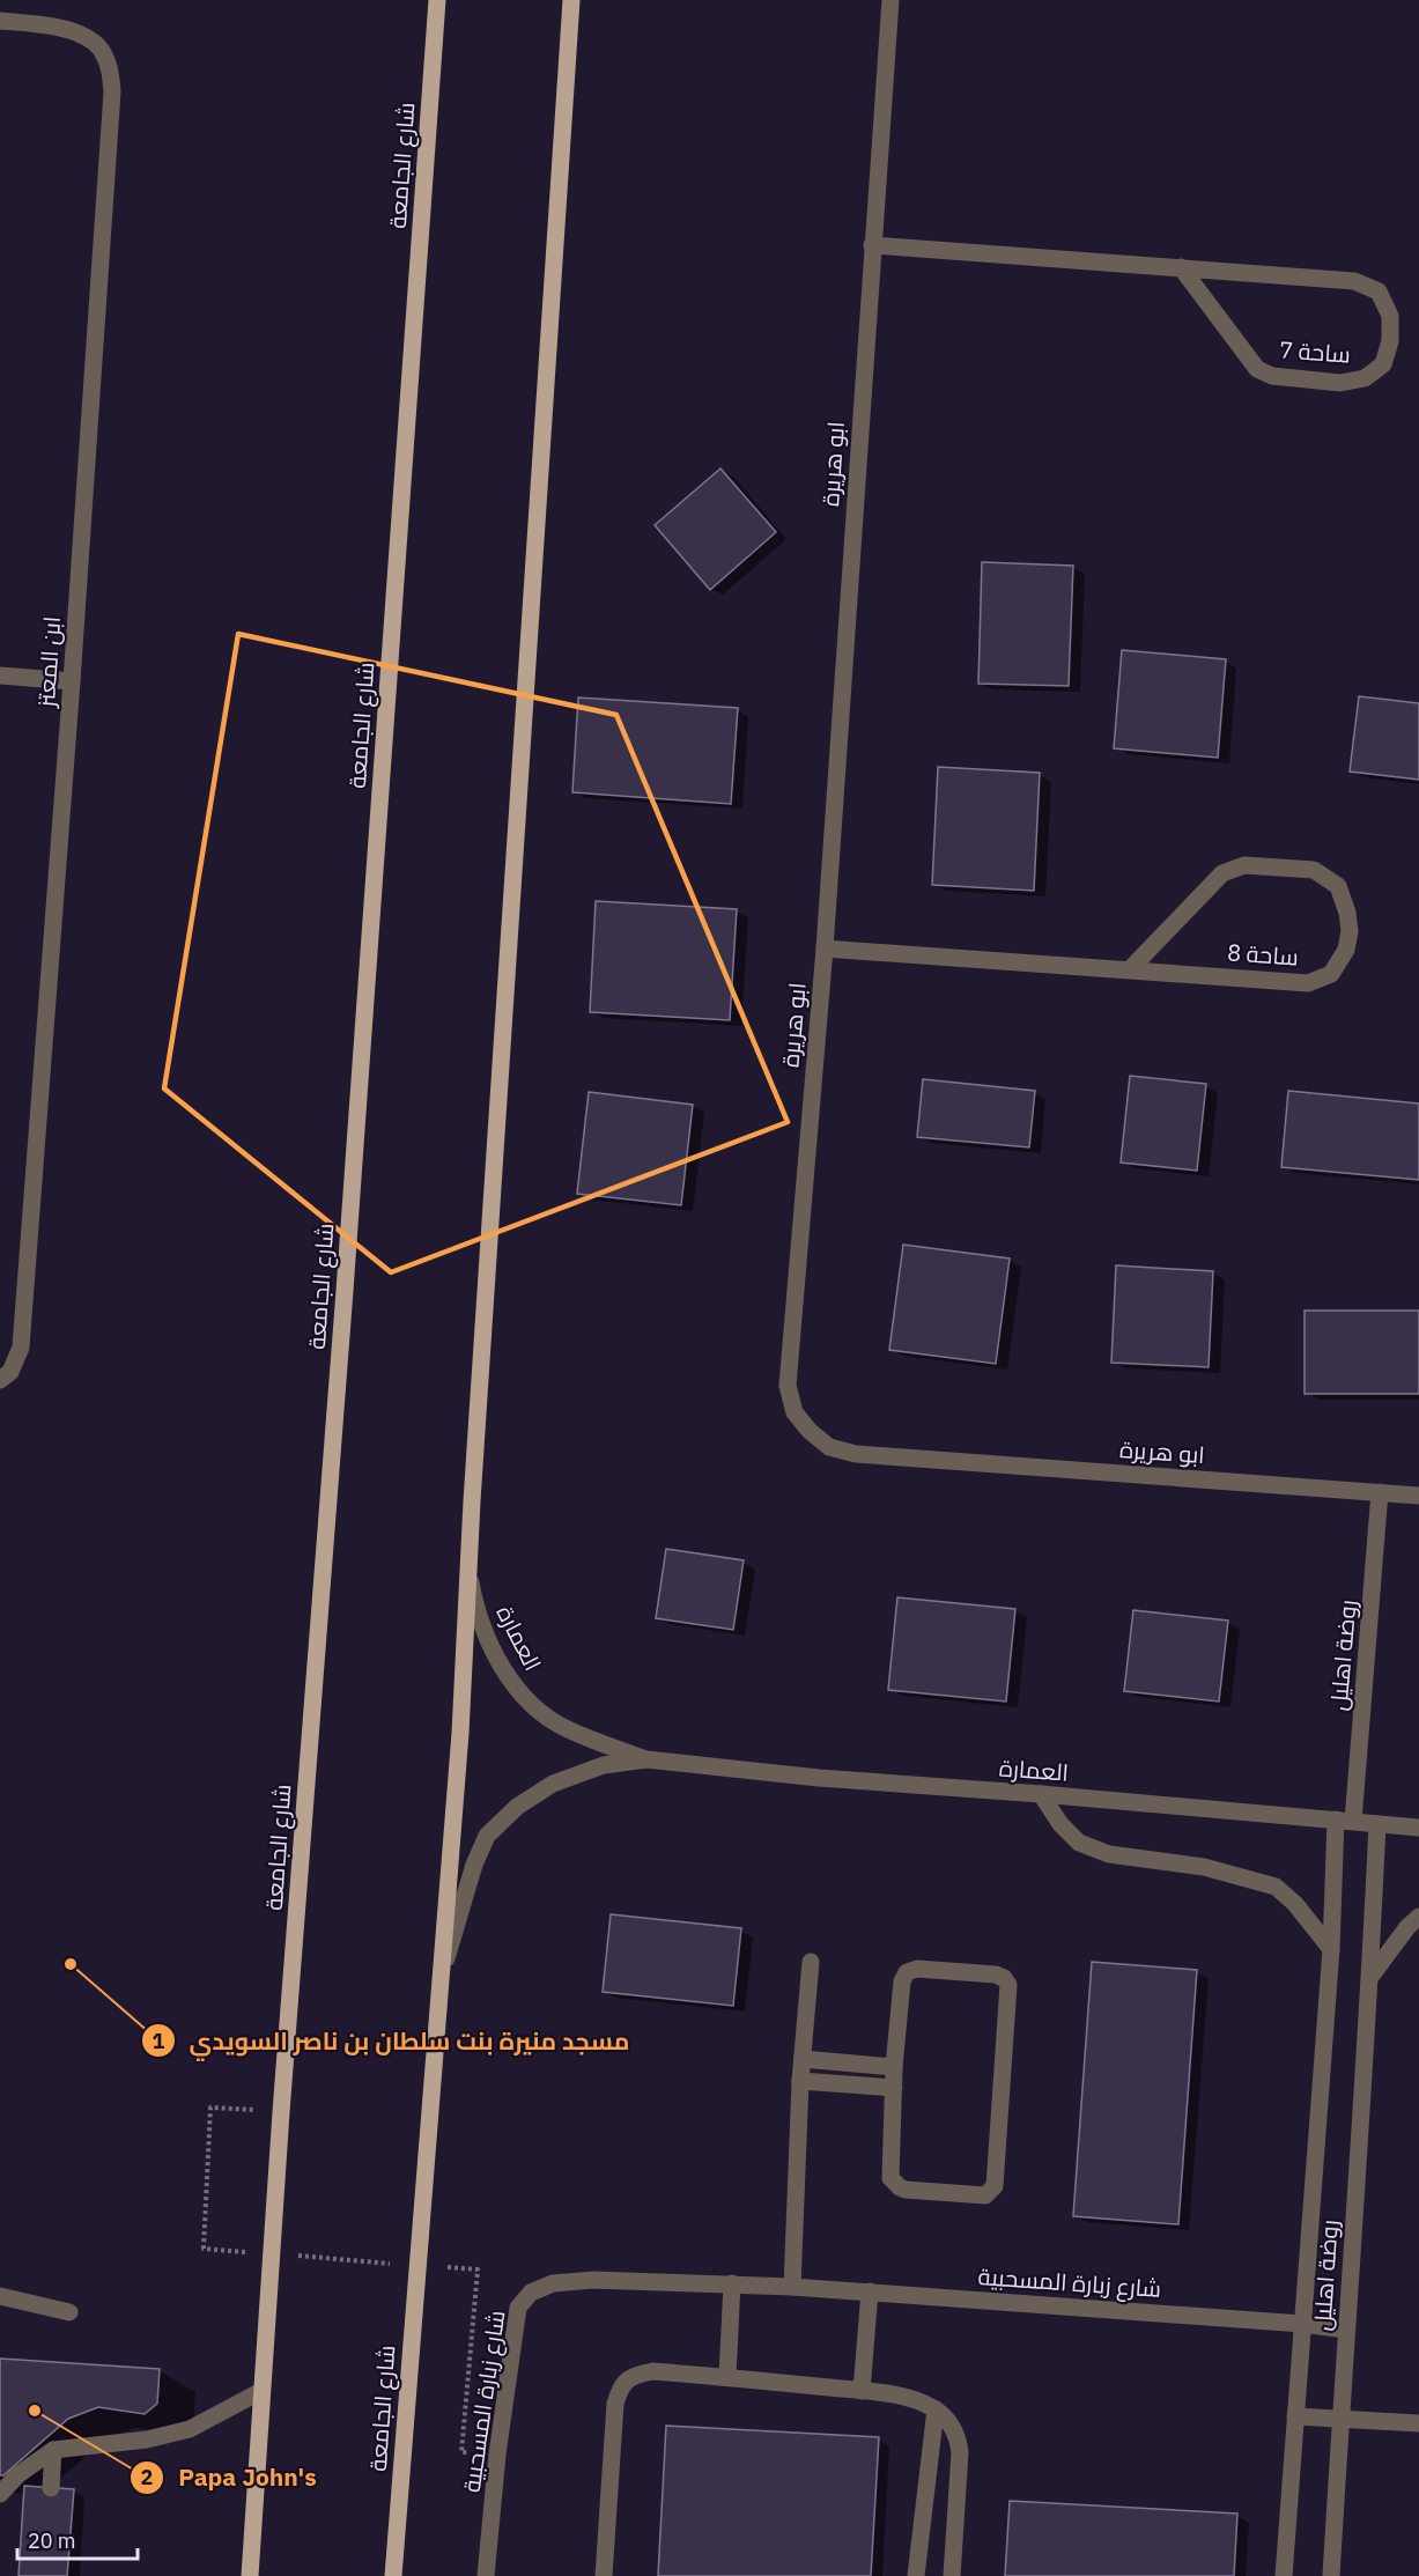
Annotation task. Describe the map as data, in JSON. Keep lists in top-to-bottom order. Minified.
{"streets":{"main road":["شارع الجامعة"],"street":["ساحة 7","ابو هريرة","ابن المعتز","ساحة 8","العمارة","روضة اهليل","شارع زبارة المسحبية"]},"crossings":[["شارع الجامعة","العمارة"],["ساحة 7","ابو هريرة"],["ابو هريرة","ساحة 8"],["ابو هريرة","روضة اهليل"],["العمارة","روضة اهليل"],["روضة اهليل","شارع زبارة المسحبية"]],"places":["مسجد منيرة بنت سلطان بن ناصر السويدي","Papa John's"],"scale_bar":"20 m"}
